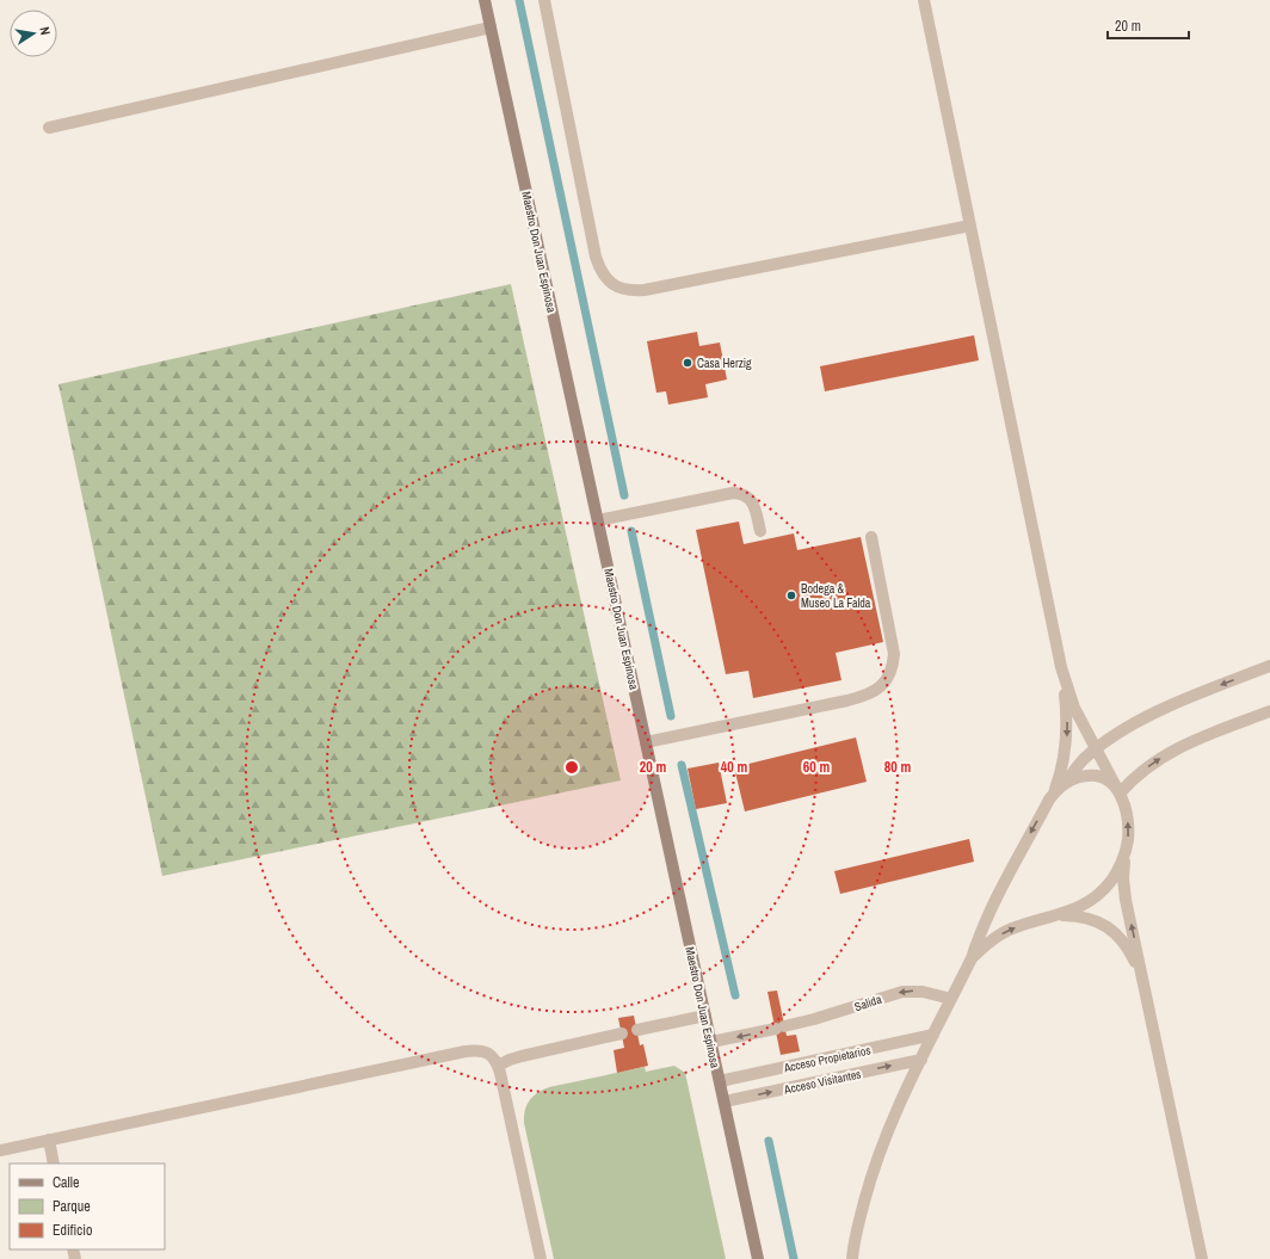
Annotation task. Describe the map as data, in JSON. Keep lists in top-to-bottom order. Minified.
{"streets":{"main road":["Maestro Don Juan Espinosa"],"street":["Salida","Acceso Propietarios","Acceso Visitantes"]},"crossings":[["Maestro Don Juan Espinosa","Salida"],["Maestro Don Juan Espinosa","Acceso Propietarios"],["Maestro Don Juan Espinosa","Acceso Visitantes"]],"one_way":["Salida","Acceso Visitantes"],"places":["Casa Herzig","Bodega & Museo La Falda"],"legend":["Calle","Parque","Edificio"],"scale_bar":"20 m","north":"right","rings":["20 m","40 m","60 m","80 m"]}
